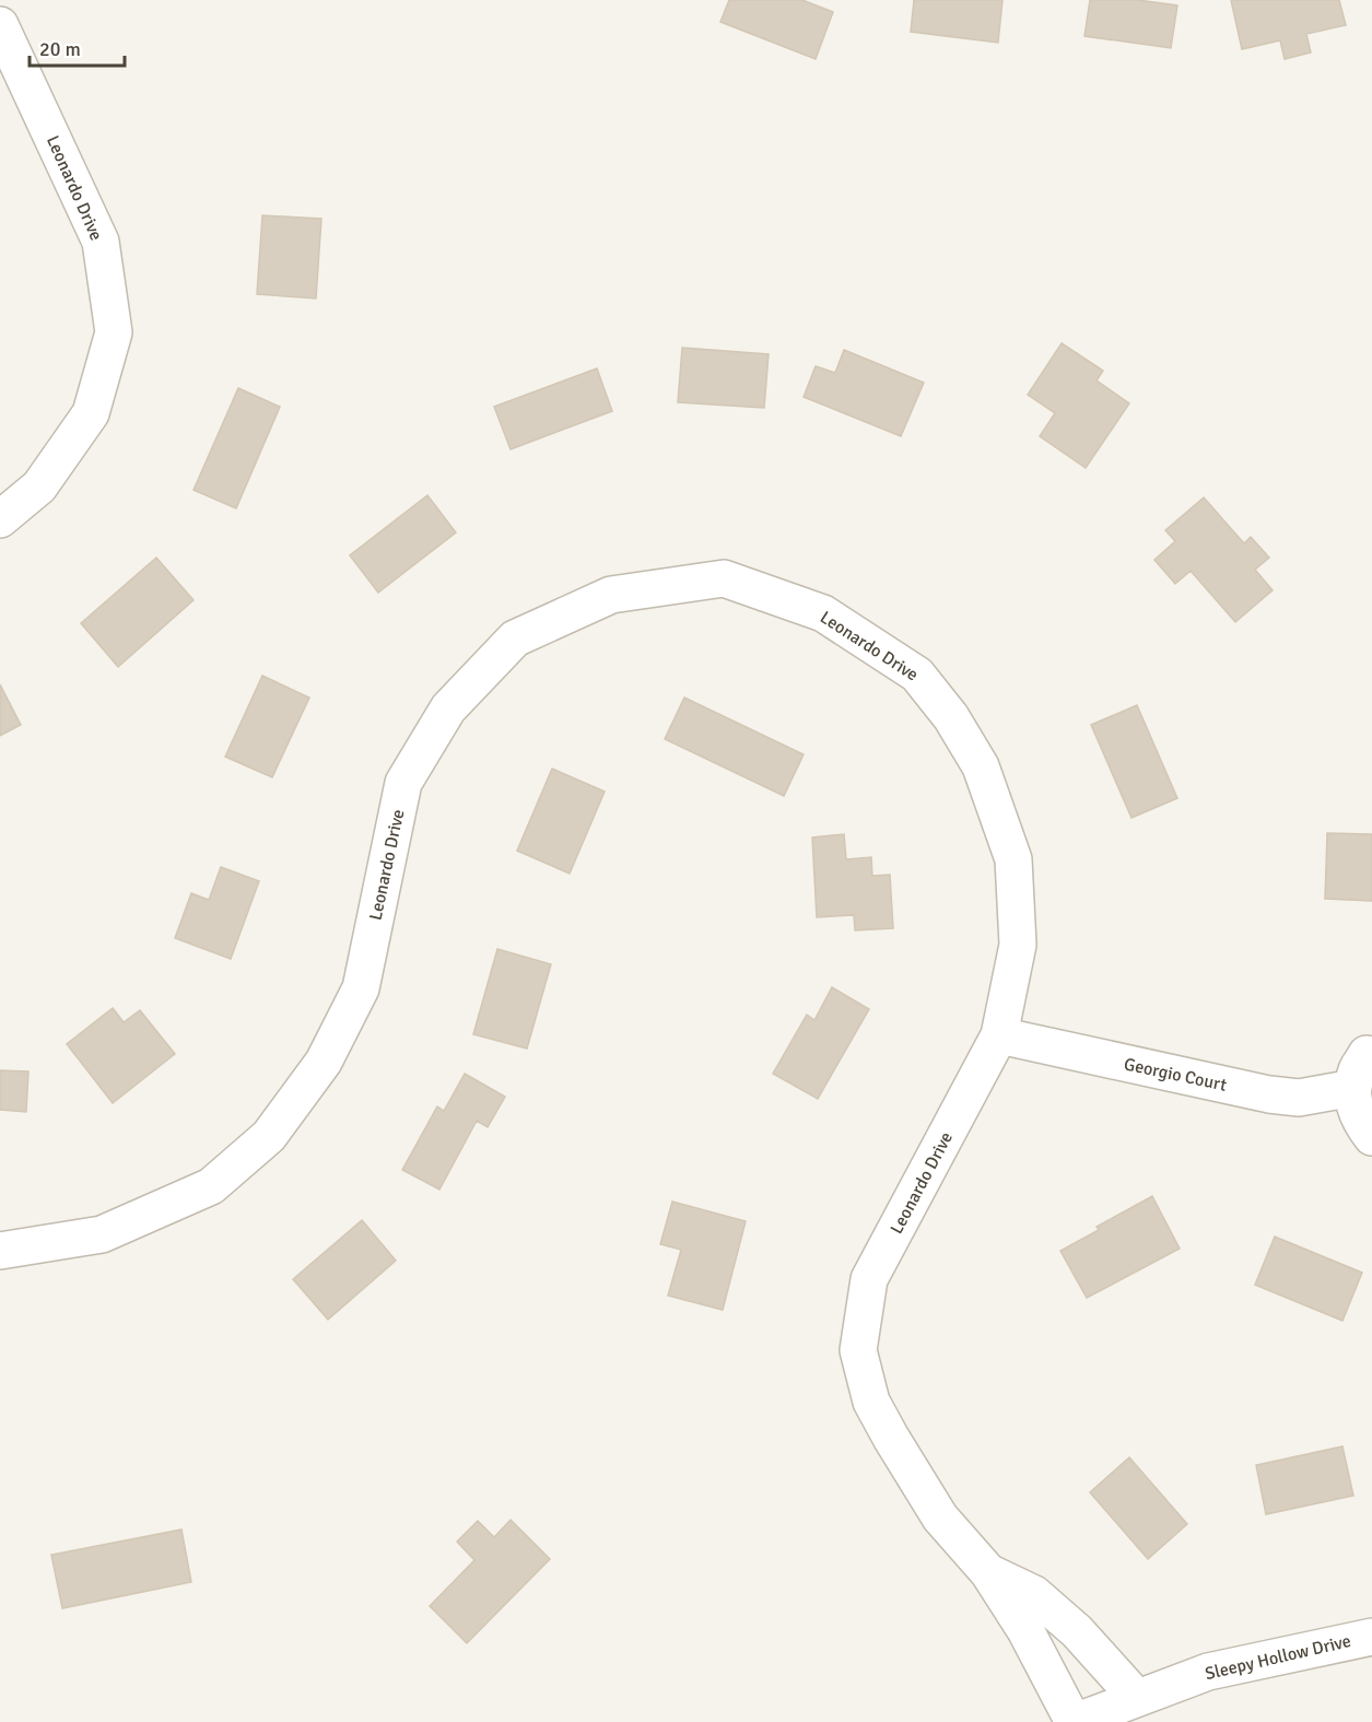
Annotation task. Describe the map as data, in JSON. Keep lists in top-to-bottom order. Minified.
{"streets":{"street":["Leonardo Drive","Georgio Court","Sleepy Hollow Drive"]},"crossings":[["Leonardo Drive","Georgio Court"],["Leonardo Drive","Sleepy Hollow Drive"]],"scale_bar":"20 m"}
